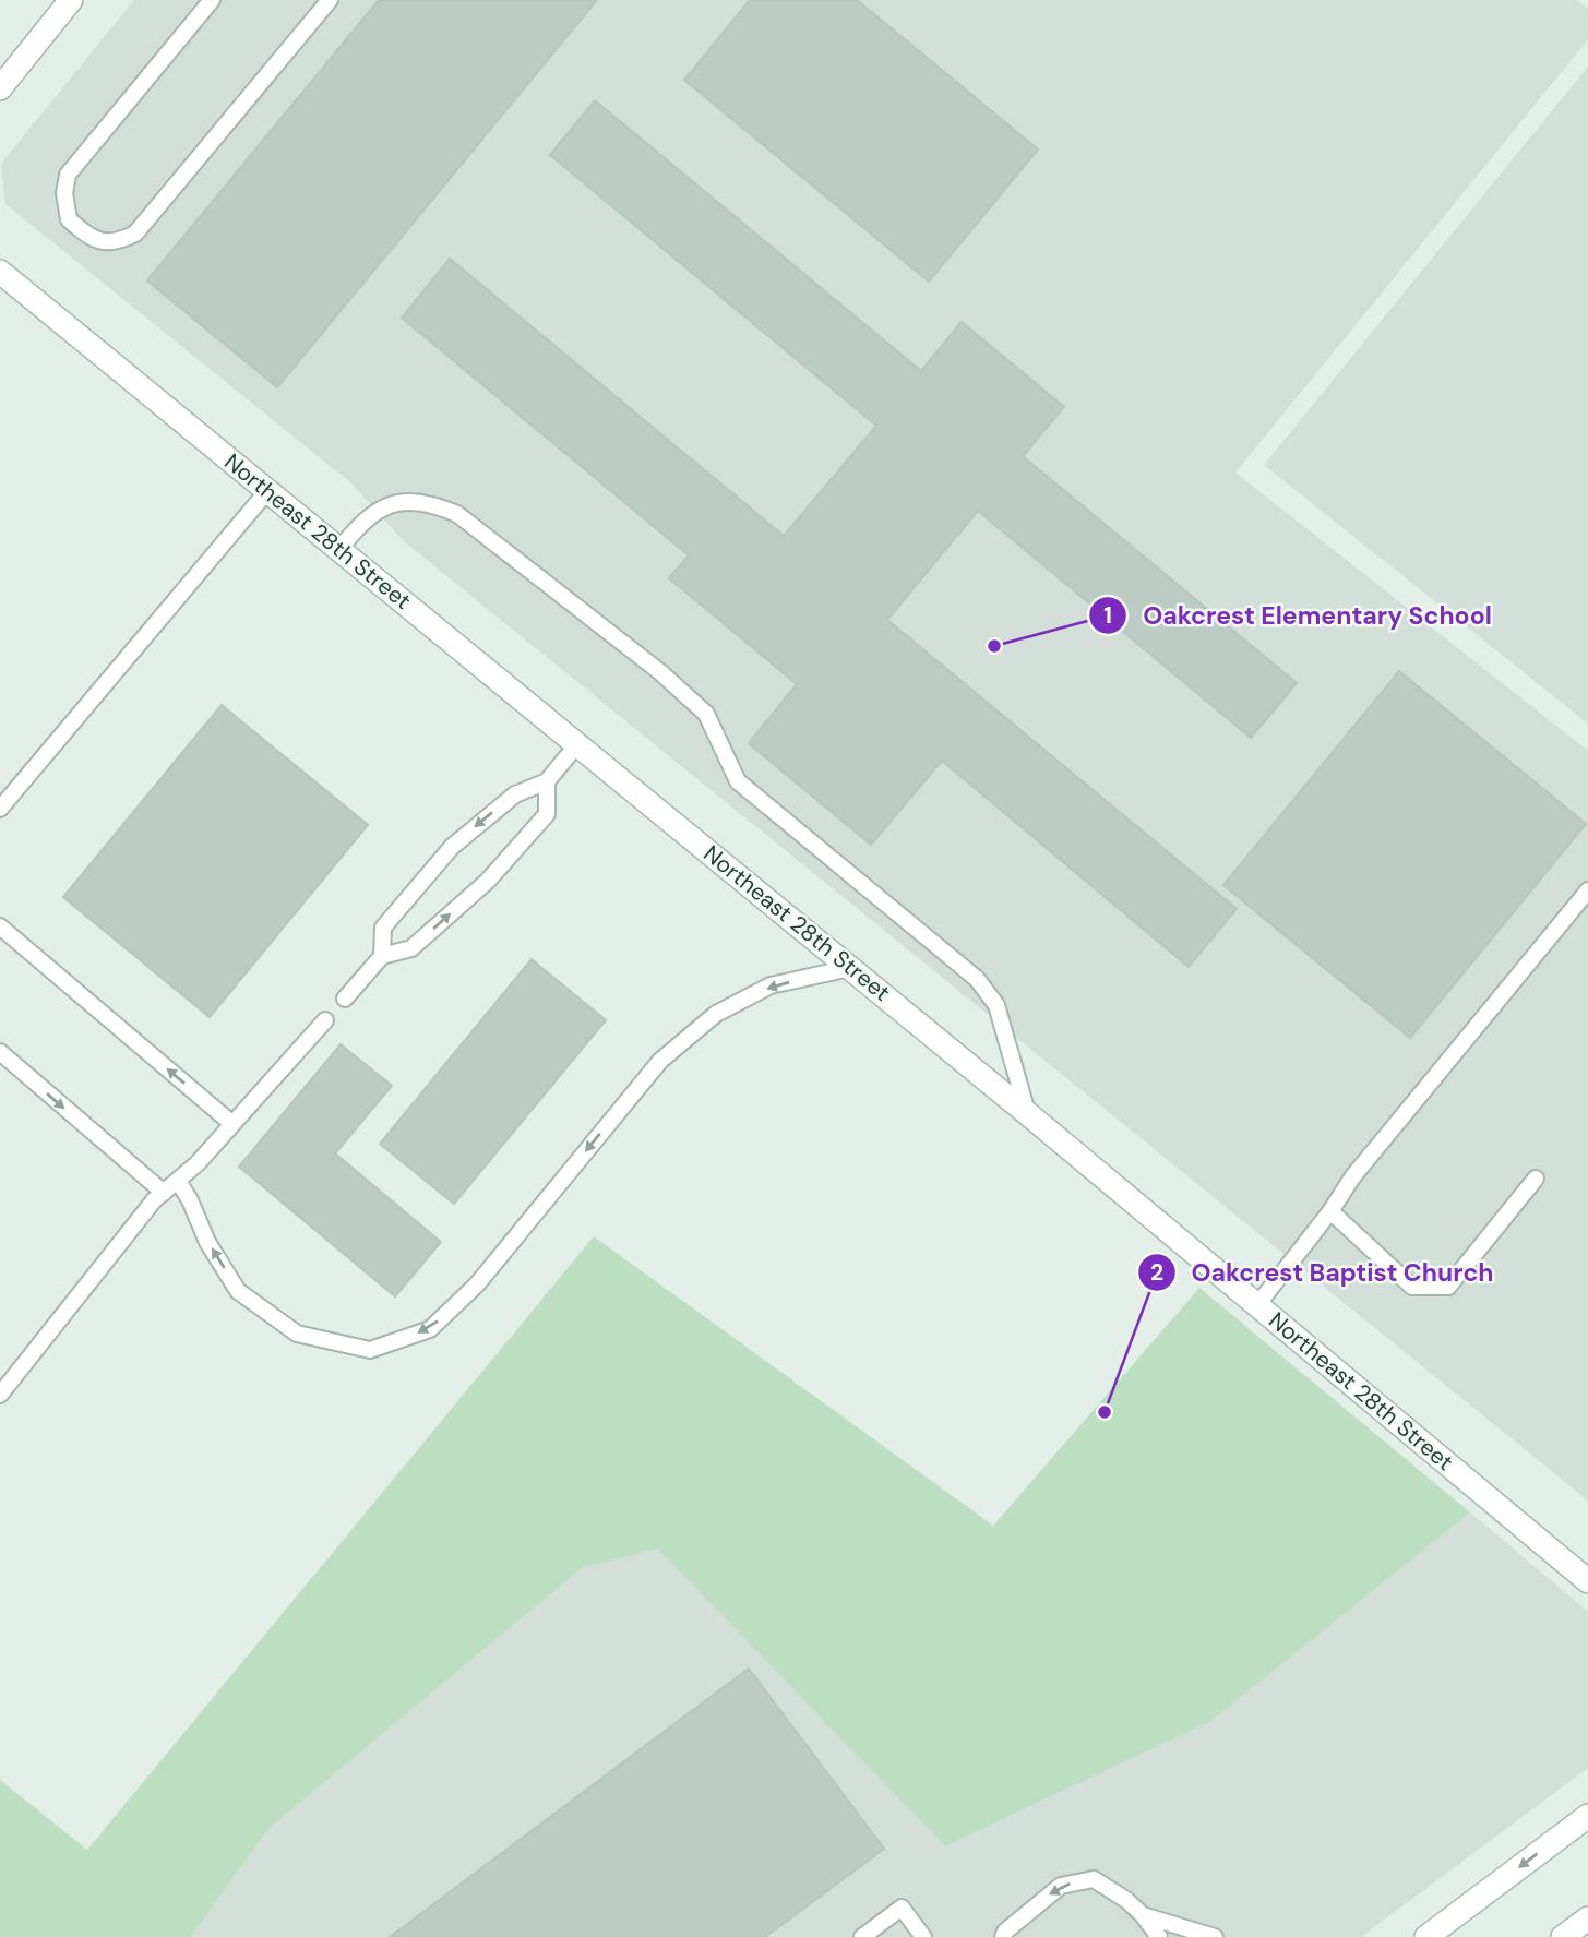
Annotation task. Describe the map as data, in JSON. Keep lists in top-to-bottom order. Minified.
{"streets":{"street":["Northeast 28th Street"]},"places":["Oakcrest Elementary School","Oakcrest Baptist Church"]}
